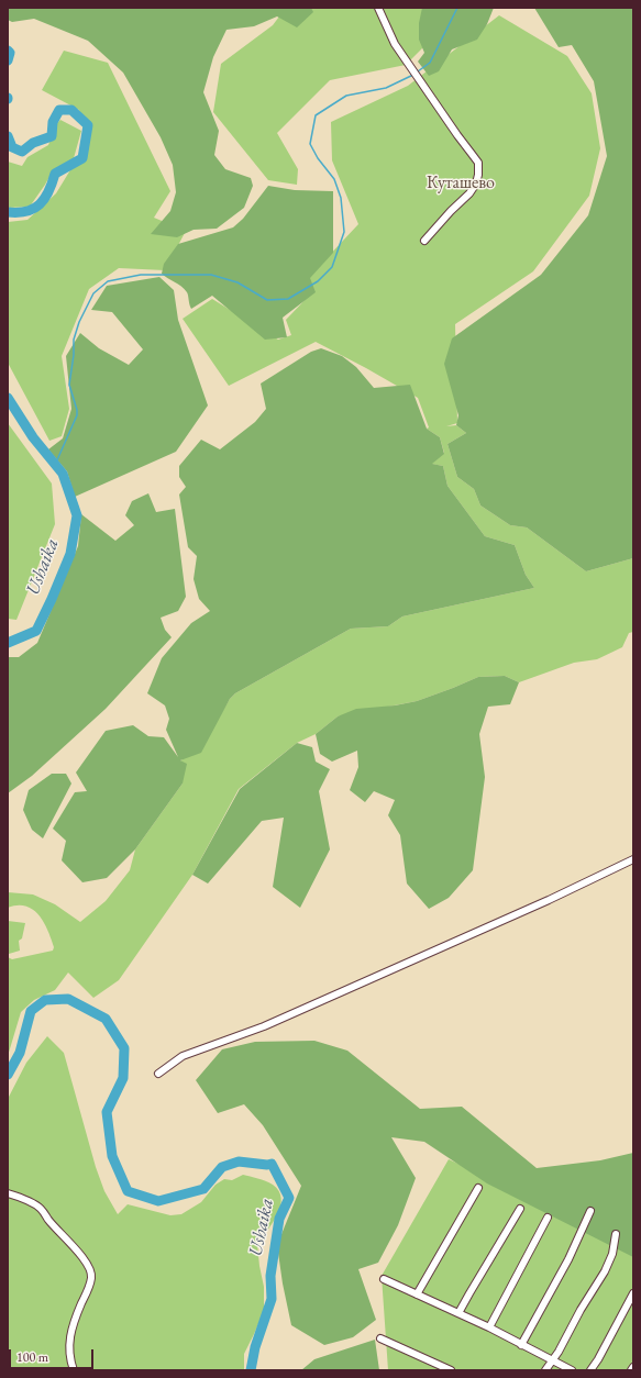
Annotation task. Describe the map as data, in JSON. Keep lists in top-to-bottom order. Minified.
{"water":["Ushaika"],"parks":["Куташево"],"scale_bar":"100 m"}
